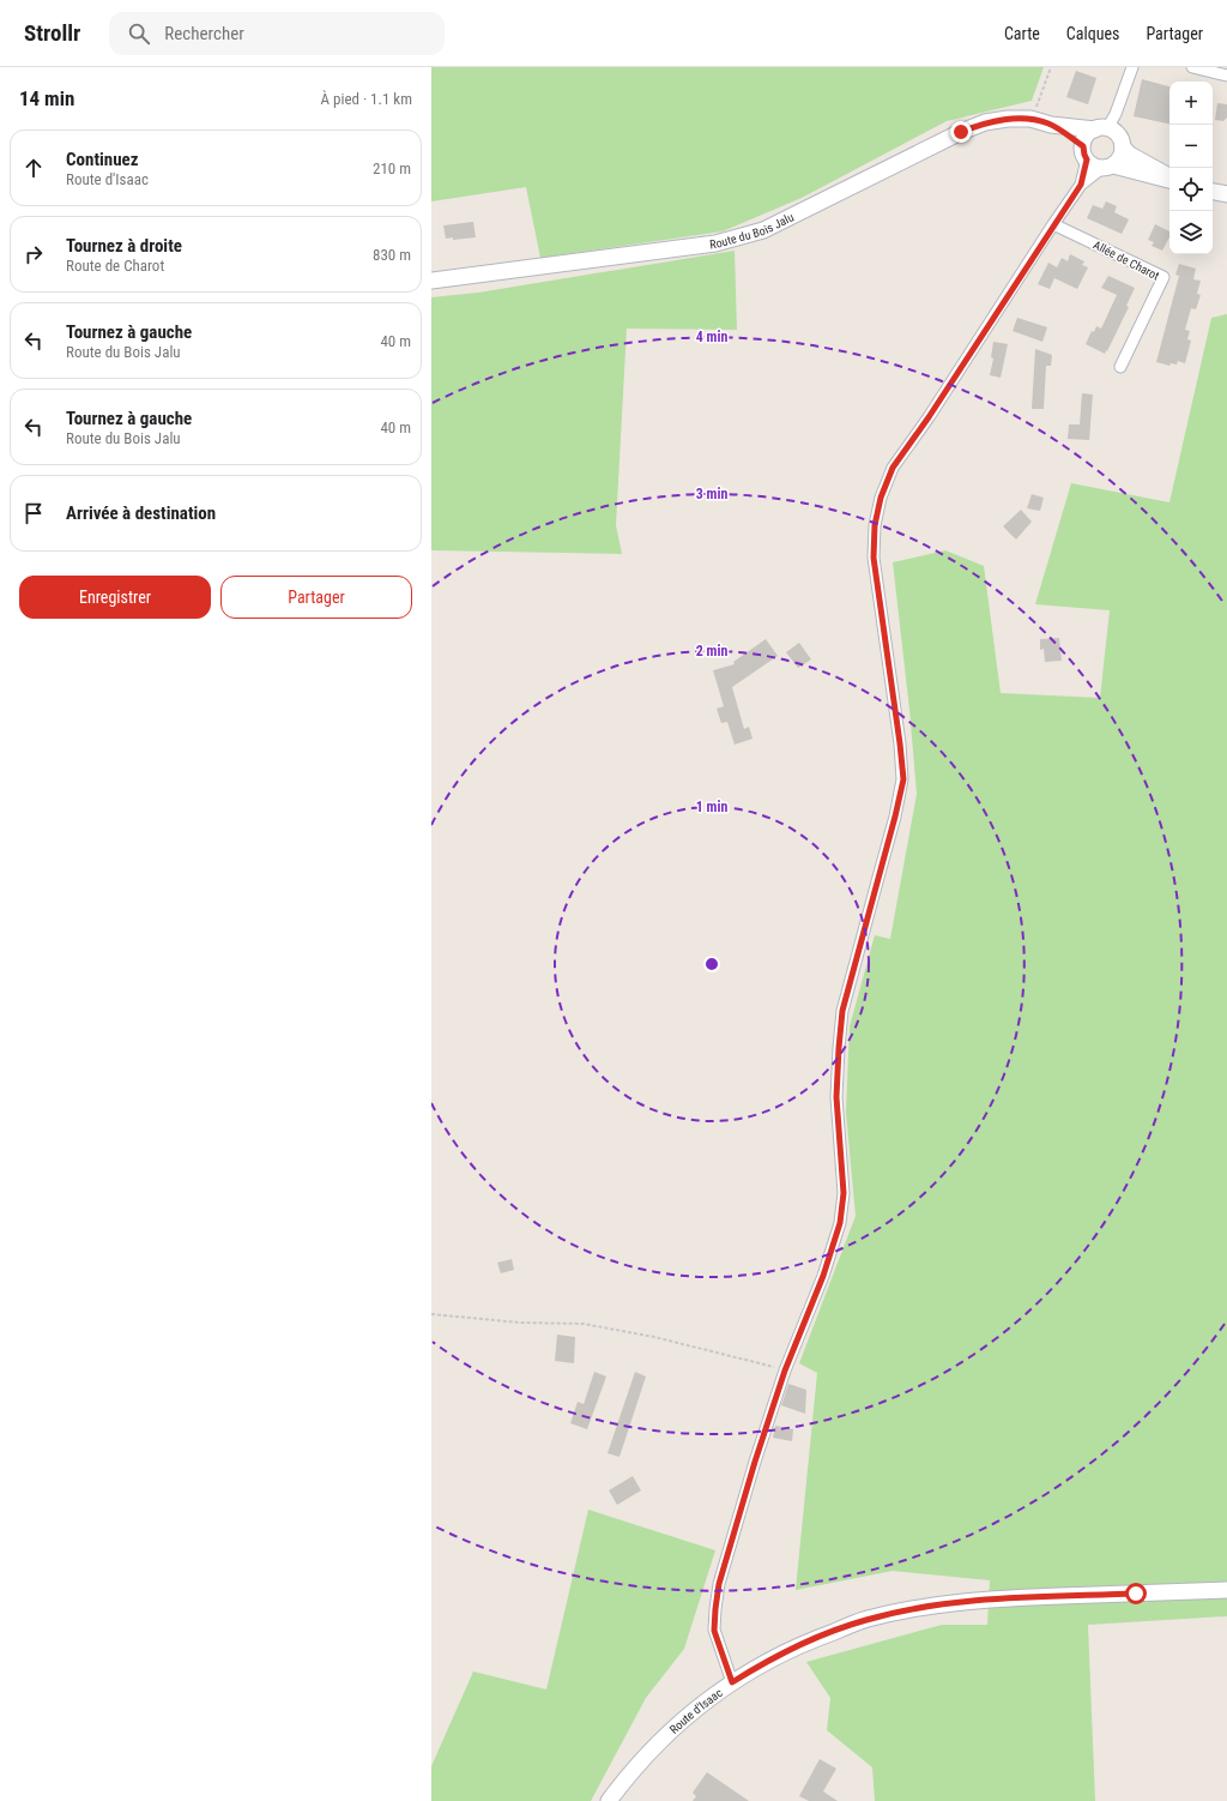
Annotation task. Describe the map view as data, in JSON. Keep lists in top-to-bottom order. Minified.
{"streets":{"street":["Route du Bois Jalu","Allée de Charot","Route d'Isaac"]},"page":{"header":"Strollr","search":"Rechercher","nav":["Carte","Calques","Partager"],"heading":["14 min","À pied · 1.1 km"],"map_buttons":["+","−"],"list":[["Continuez","Route d'Isaac","210 m"],["Tournez à droite","Route de Charot","830 m"],["Tournez à gauche","Route du Bois Jalu","40 m"],["Tournez à gauche","Route du Bois Jalu","40 m"],"Arrivée à destination"],"buttons":["Enregistrer","Partager"]},"rings":["4 min","3 min","2 min","1 min"]}
